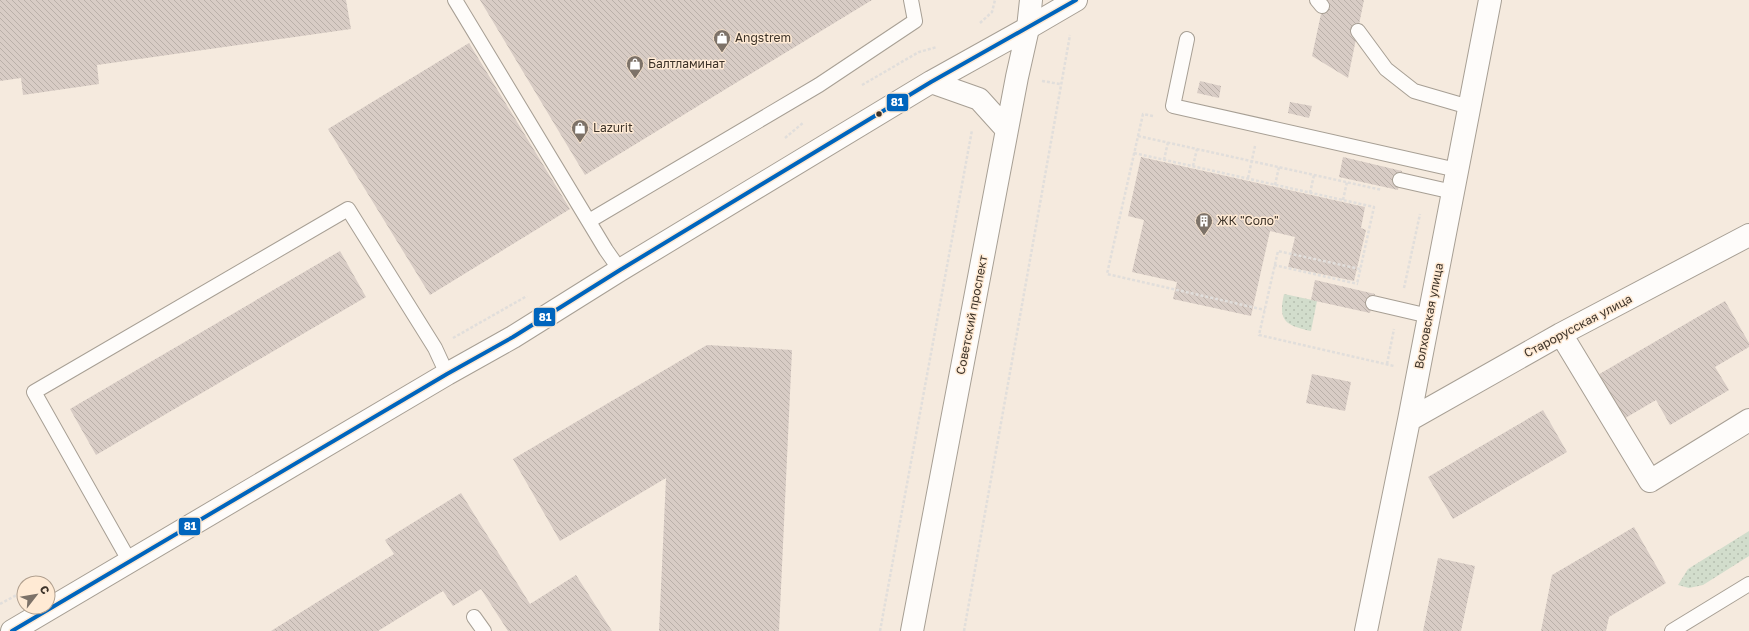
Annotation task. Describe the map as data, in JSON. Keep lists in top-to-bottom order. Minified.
{"streets":{"main road":["Советский проспект","Волховская улица","Старорусская улица"]},"crossings":[["Волховская улица","Старорусская улица"]],"places":{"shop":["Angstrem","Балтламинат","Lazurit"],"building":["ЖК \"Соло\""]},"lines":["transit line 81"],"north":"top right"}
